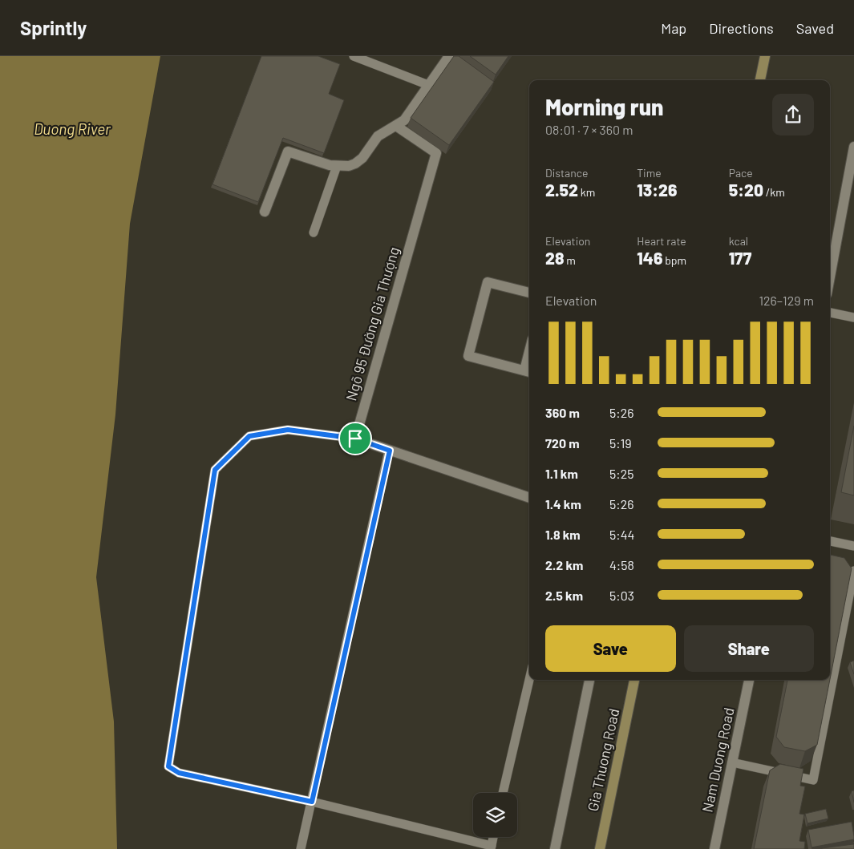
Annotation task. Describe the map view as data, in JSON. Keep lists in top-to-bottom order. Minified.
{"streets":{"main road":["Gia Thuong Road"],"street":["Ngõ 95 Đường Gia Thượng","Nam Duong Road"]},"water":["Duong River"],"page":{"header":"Sprintly","nav":["Map","Directions","Saved"],"heading":["Morning run","08:01 · 7 × 360 m"],"stats":[["Distance","2.52 km"],["Time","13:26"],["Pace","5:20 /km"],["Elevation","28 m"],["Heart rate","146 bpm"],["kcal","177"]],"chart":["Elevation","126–129 m"],"list":[{"name":"360 m","note":"5:26"},{"name":"720 m","note":"5:19"},{"name":"1.1 km","note":"5:25"},{"name":"1.4 km","note":"5:26"},{"name":"1.8 km","note":"5:44"},{"name":"2.2 km","note":"4:58"},{"name":"2.5 km","note":"5:03"}],"buttons":["Save","Share"]}}
